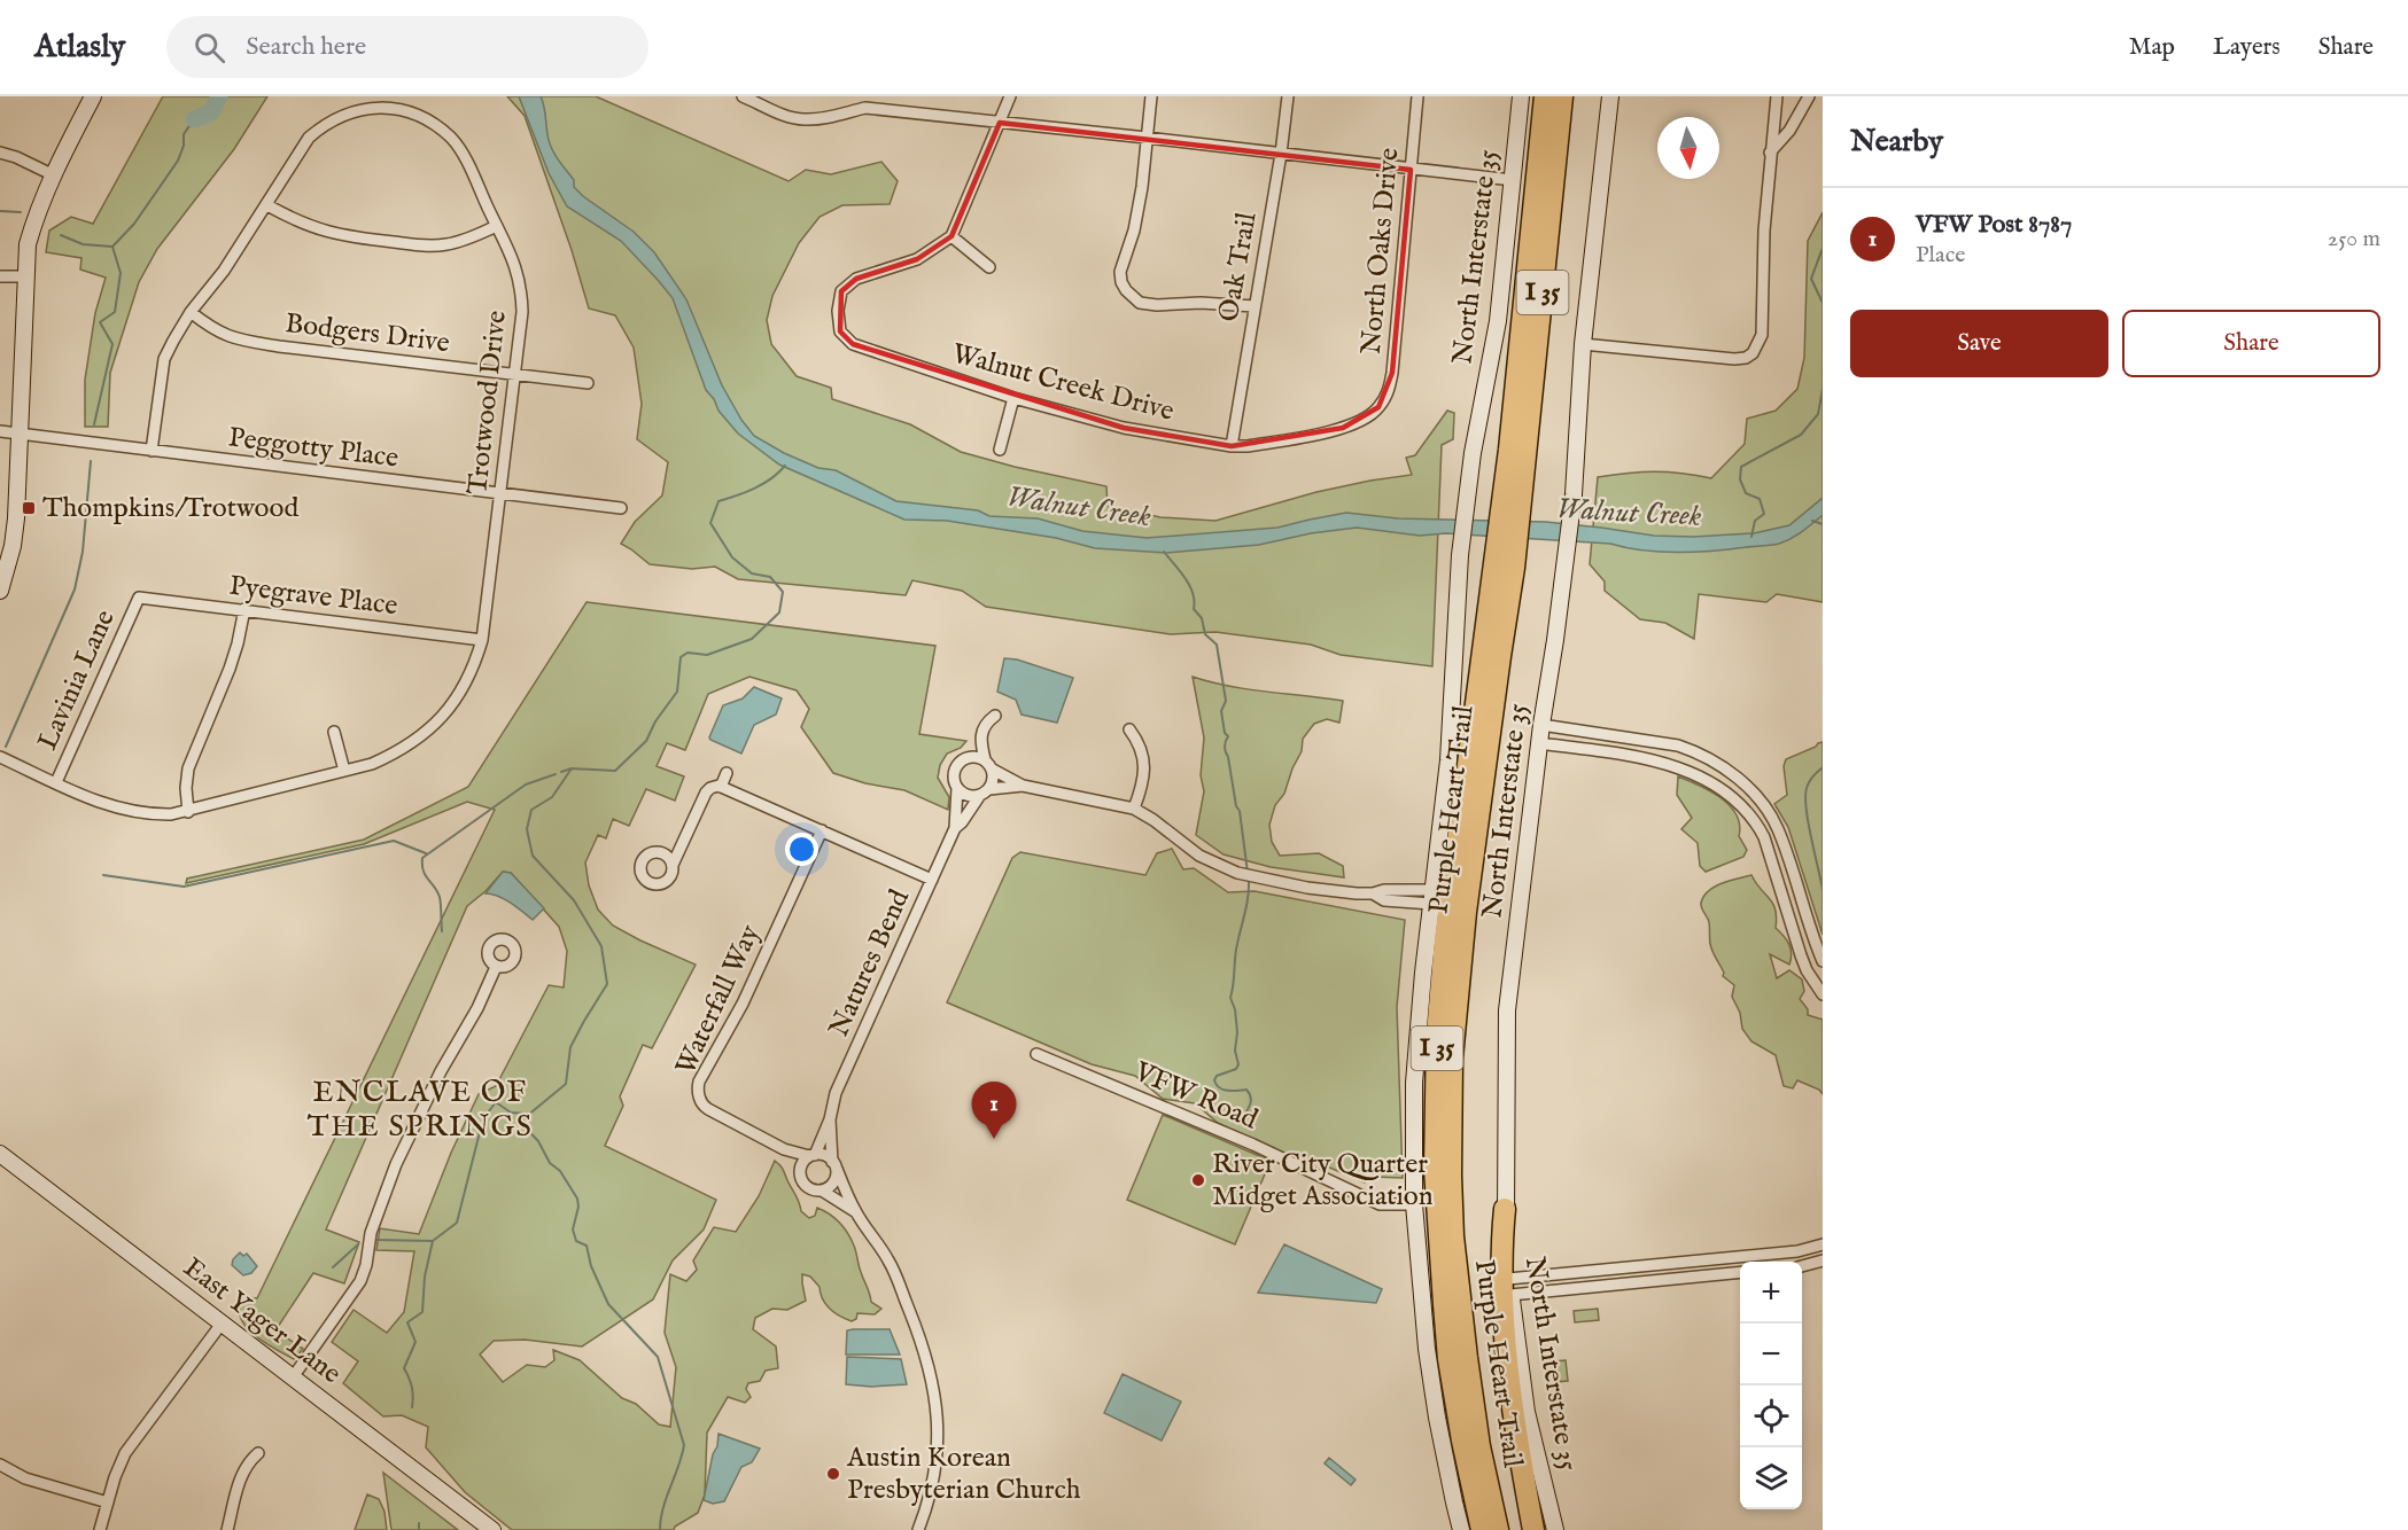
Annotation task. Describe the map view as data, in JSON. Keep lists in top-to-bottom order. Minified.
{"streets":{"highway":["I 35","Purple Heart Trail"],"main road":["North Interstate 35","East Yager Lane"],"street":["North Oaks Drive","Oak Trail","Bodgers Drive","Walnut Creek Drive","Trotwood Drive","Peggotty Place","Pyegrave Place","Lavinia Lane","Natures Bend","Waterfall Way","VFW Road"]},"crossings":[["North Oaks Drive","Walnut Creek Drive"],["North Interstate 35","VFW Road"],["Oak Trail","Walnut Creek Drive"],["Bodgers Drive","Trotwood Drive"],["Trotwood Drive","Peggotty Place"],["Trotwood Drive","Pyegrave Place"],["Trotwood Drive","Lavinia Lane"],["Pyegrave Place","Lavinia Lane"],["Natures Bend","Waterfall Way"]],"districts":["ENCLAVE OF THE SPRINGS"],"water":["Walnut Creek"],"places":{"transit":["Thompkins/Trotwood"],"other":["River City Quarter Midget Association","Austin Korean Presbyterian Church"]},"north":"bottom","page":{"header":"Atlasly","search":"Search here","nav":["Map","Layers","Share"],"heading":"Nearby","list":[{"mark":"1","name":"VFW Post 8787","note":"Place","value":"250 m"}],"buttons":["Save","Share"],"pins":"1","map_buttons":["+","−"]}}
